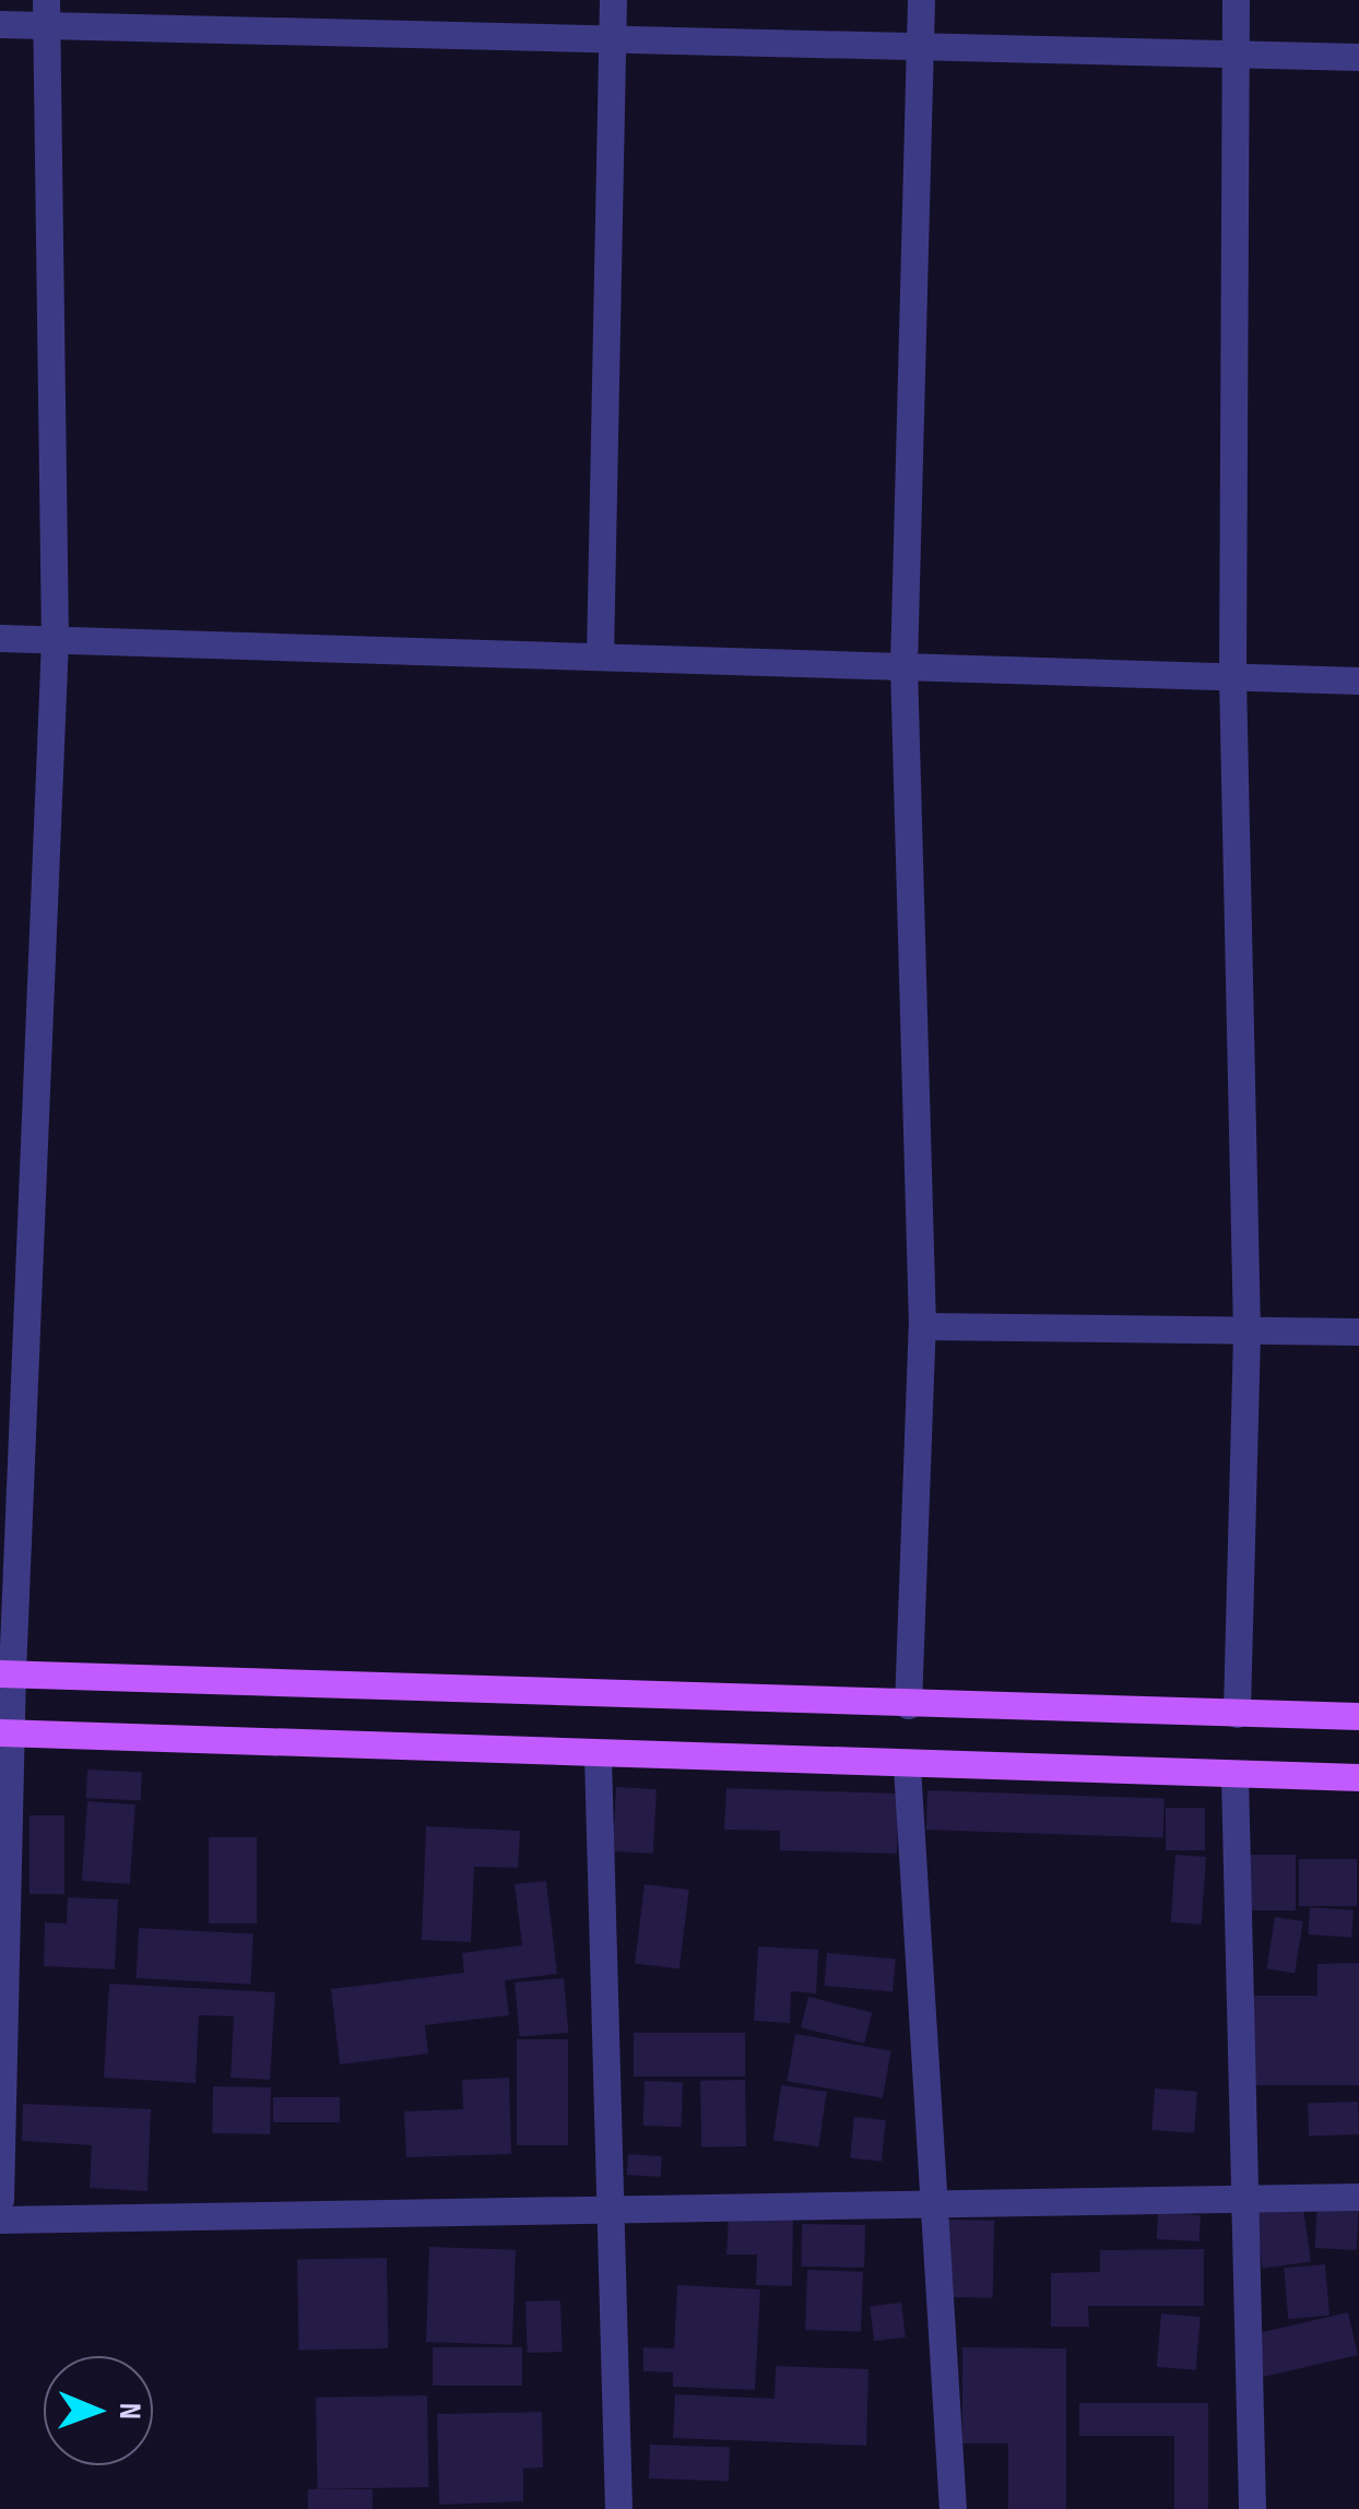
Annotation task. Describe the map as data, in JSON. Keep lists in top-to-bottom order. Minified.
{"north":"right"}
